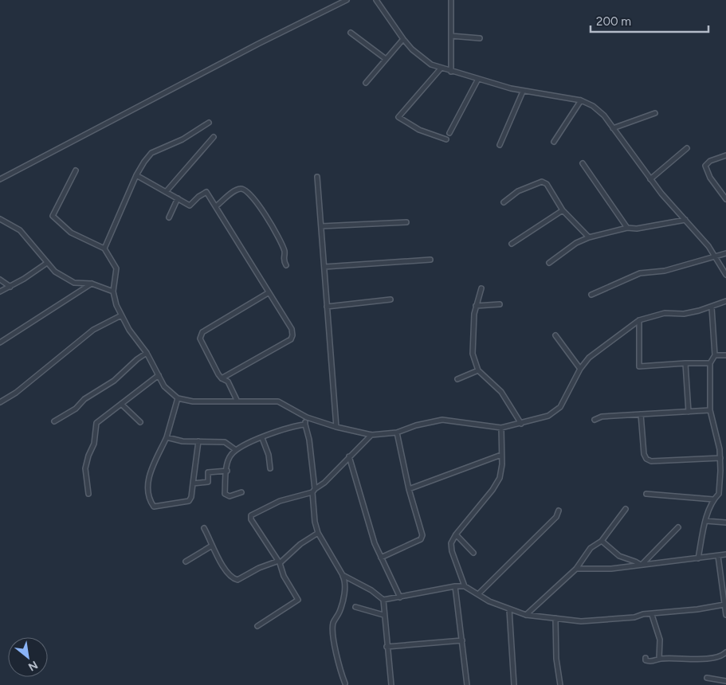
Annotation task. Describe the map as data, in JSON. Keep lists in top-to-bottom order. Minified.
{"scale_bar":"200 m","north":"bottom right"}
